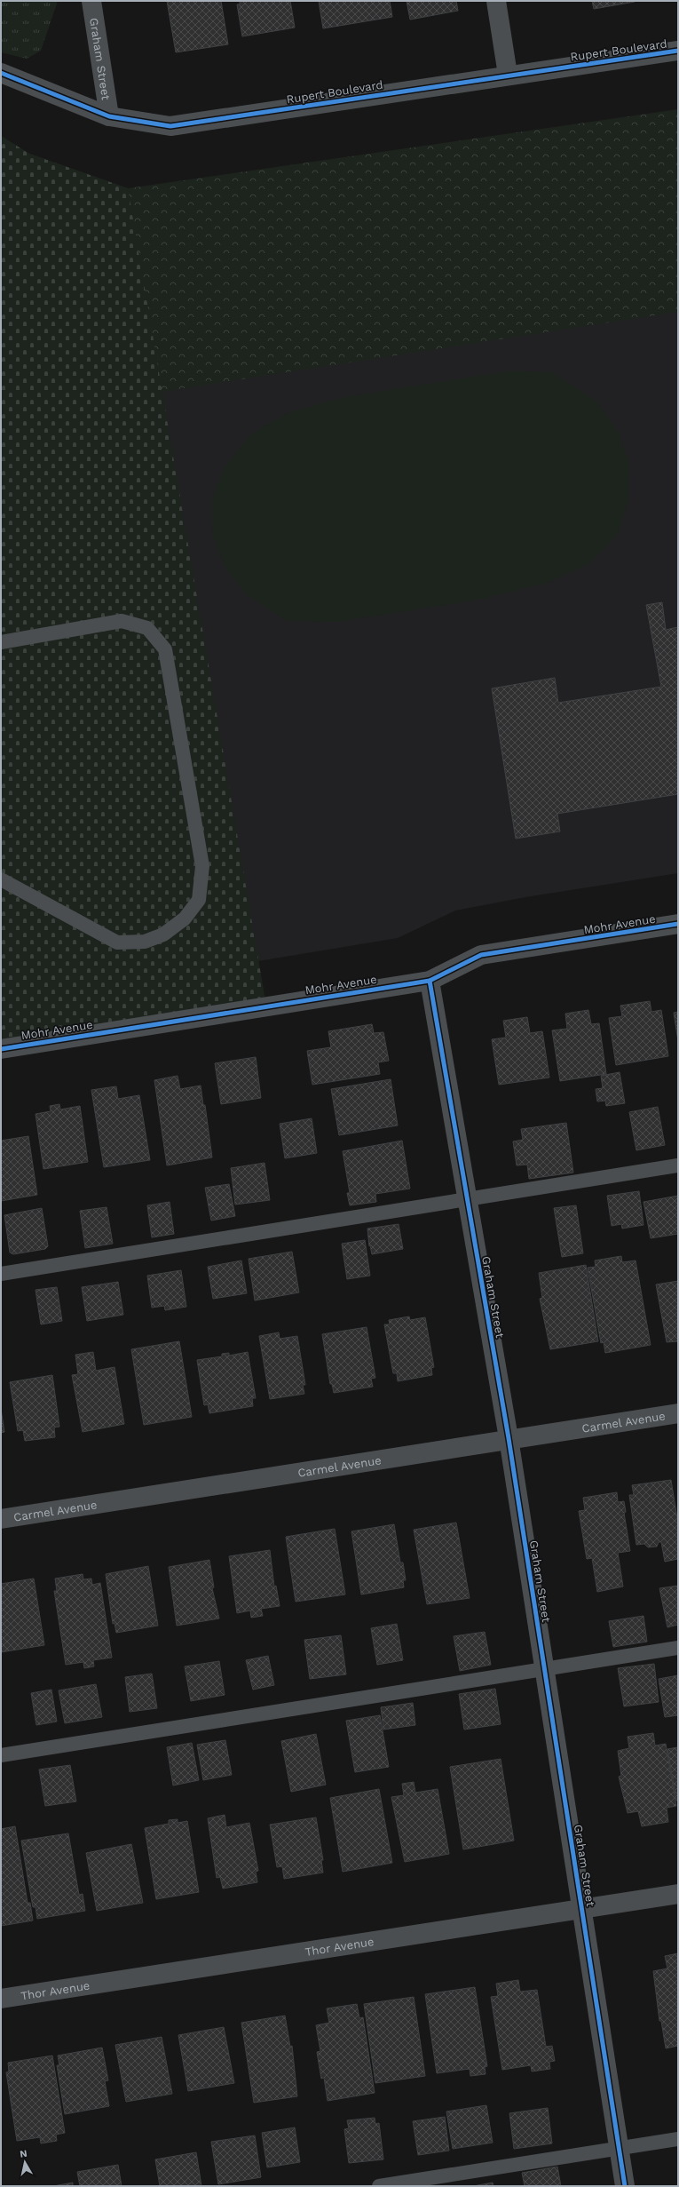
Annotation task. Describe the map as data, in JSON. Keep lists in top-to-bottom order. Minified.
{"streets":{"street":["Rupert Boulevard","Graham Street","Mohr Avenue","Carmel Avenue","Thor Avenue"]},"crossings":[["Rupert Boulevard","Graham Street"],["Graham Street","Mohr Avenue"],["Graham Street","Carmel Avenue"],["Graham Street","Thor Avenue"]],"north":"top"}
